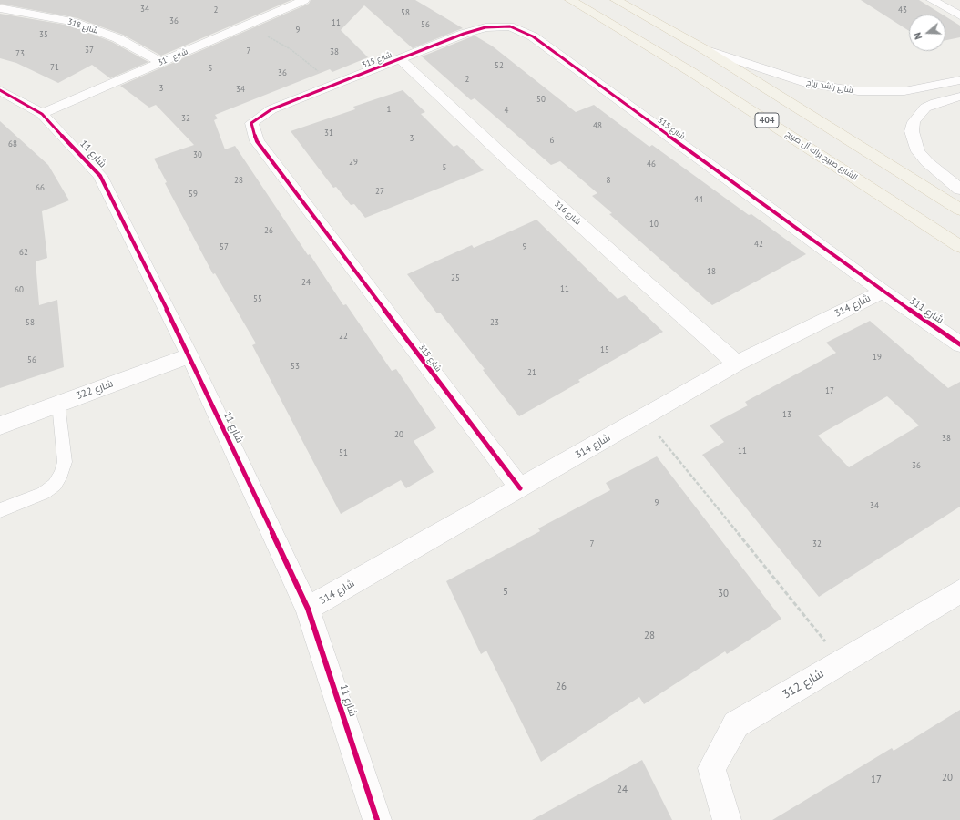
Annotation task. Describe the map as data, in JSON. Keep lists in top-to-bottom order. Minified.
{"streets":{"main road":["404","الشارع صبيح براك آل صبيح"],"street":["شارع 318","شارع 317","شارع 315","شارع راشد رباح","شارع 11","شارع 316","شارع 314","شارع 311","شارع 322","شارع 312"]},"crossings":[["شارع 318","شارع 317"],["شارع 317","شارع 11"],["شارع 315","شارع 316"],["شارع 315","شارع 314"],["شارع 315","شارع 311"],["شارع راشد رباح","404"],["شارع 11","شارع 314"],["شارع 11","شارع 322"],["شارع 316","شارع 314"],["شارع 314","شارع 311"]],"house_numbers":["34","2","43","58","36","11","56","9","35","37","7","38","73","52","71","5","36","2","3","34","50","1","4","32","48","31","3","6","68","30","29","46","5","28","8","66","27","59","44","10","26","42","57","9","62","18","25","24","11","60","55","58","23","22","15","19","56","53","21","17","13","20","38","11","51","36","9","34","7","32","5","30","28","26","20","17","24"],"north":"left"}
